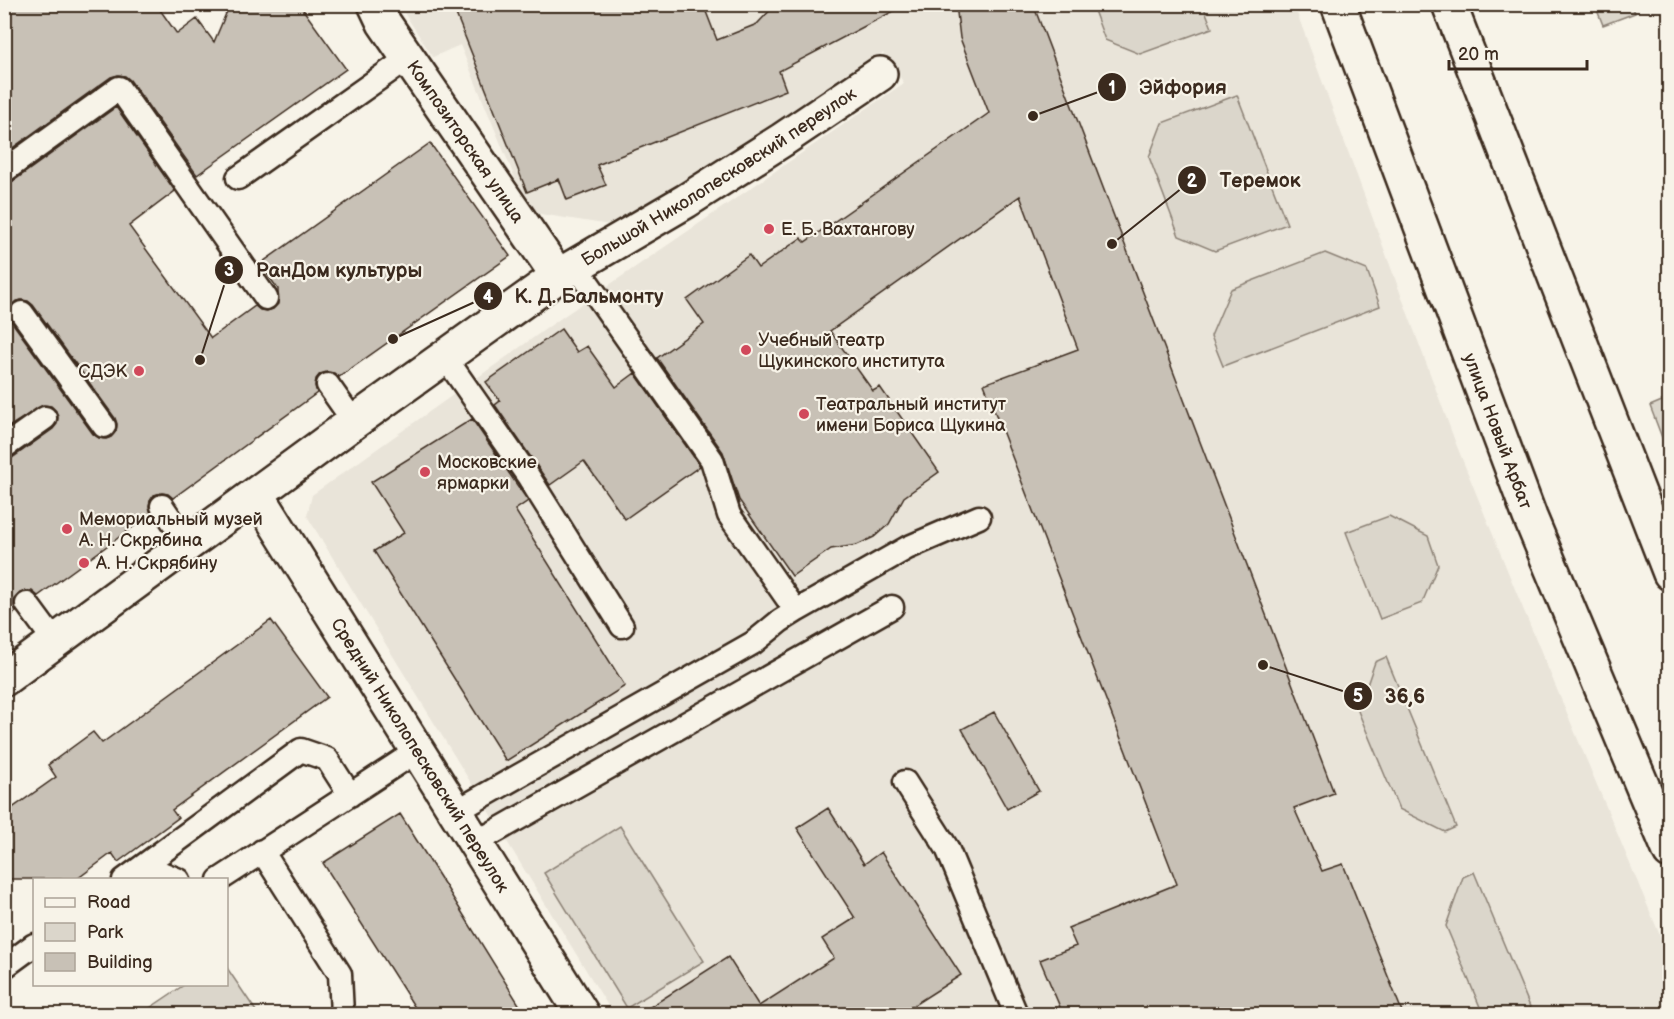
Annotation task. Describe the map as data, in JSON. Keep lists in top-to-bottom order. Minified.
{"streets":{"street":["Композиторская улица","Большой Николопесковский переулок","улица Новый Арбат","Средний Николопесковский переулок"]},"crossings":[["Композиторская улица","Большой Николопесковский переулок"],["Большой Николопесковский переулок","Средний Николопесковский переулок"]],"places":["Эйфория","Е. Б. Вахтангову","Теремок","К. Д. Бальмонту","Учебный театр Щукинского института","РанДом культуры","СДЭК","Театральный институт имени Бориса Щукина","Московские ярмарки","Мемориальный музей А. Н. Скрябина","А. Н. Скрябину","36,6"],"legend":["Road","Park","Building"],"scale_bar":"20 m"}
